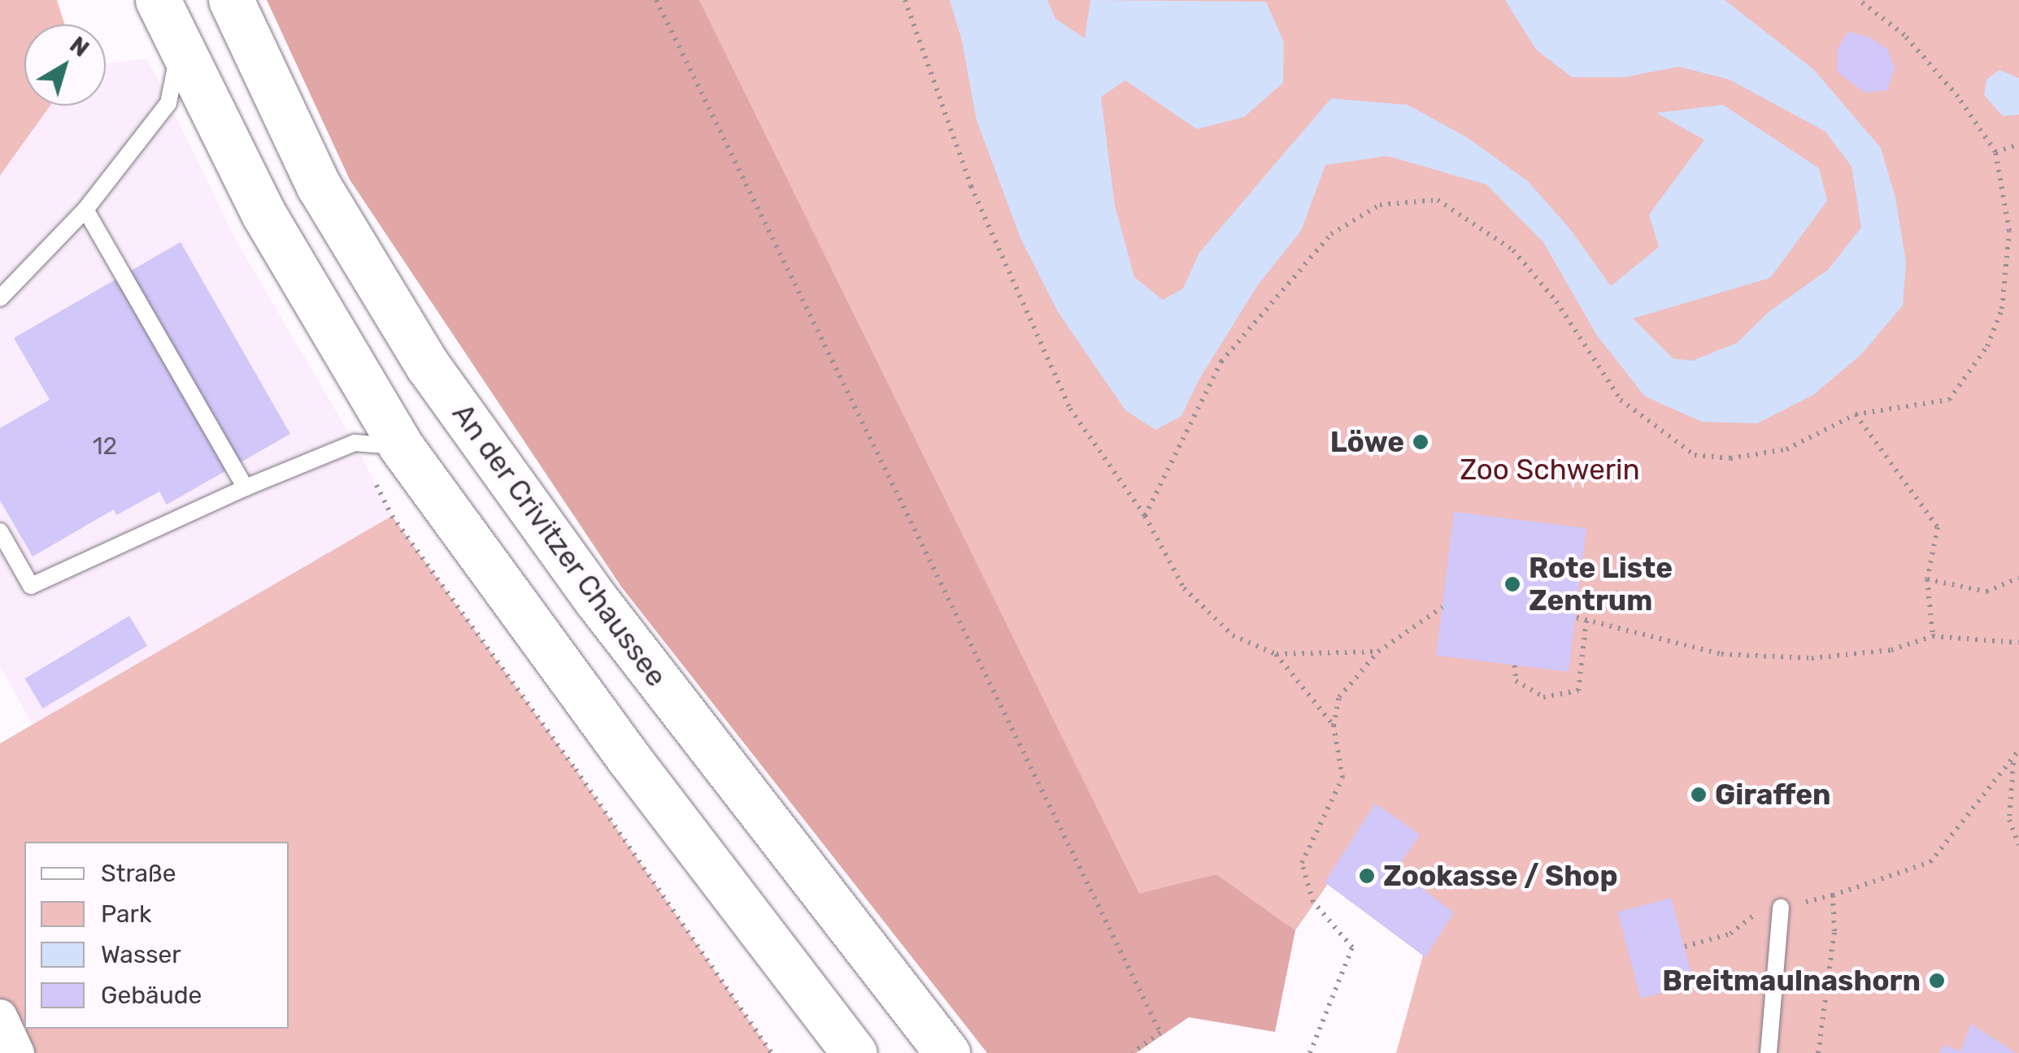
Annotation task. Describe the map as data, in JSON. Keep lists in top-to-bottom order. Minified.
{"streets":{"street":["An der Crivitzer Chaussee"]},"parks":["Zoo Schwerin"],"places":["Löwe","Rote Liste Zentrum","Giraffen","Zookasse / Shop","Breitmaulnashorn"],"house_numbers":["12"],"legend":["Straße","Park","Wasser","Gebäude"],"north":"top right"}
